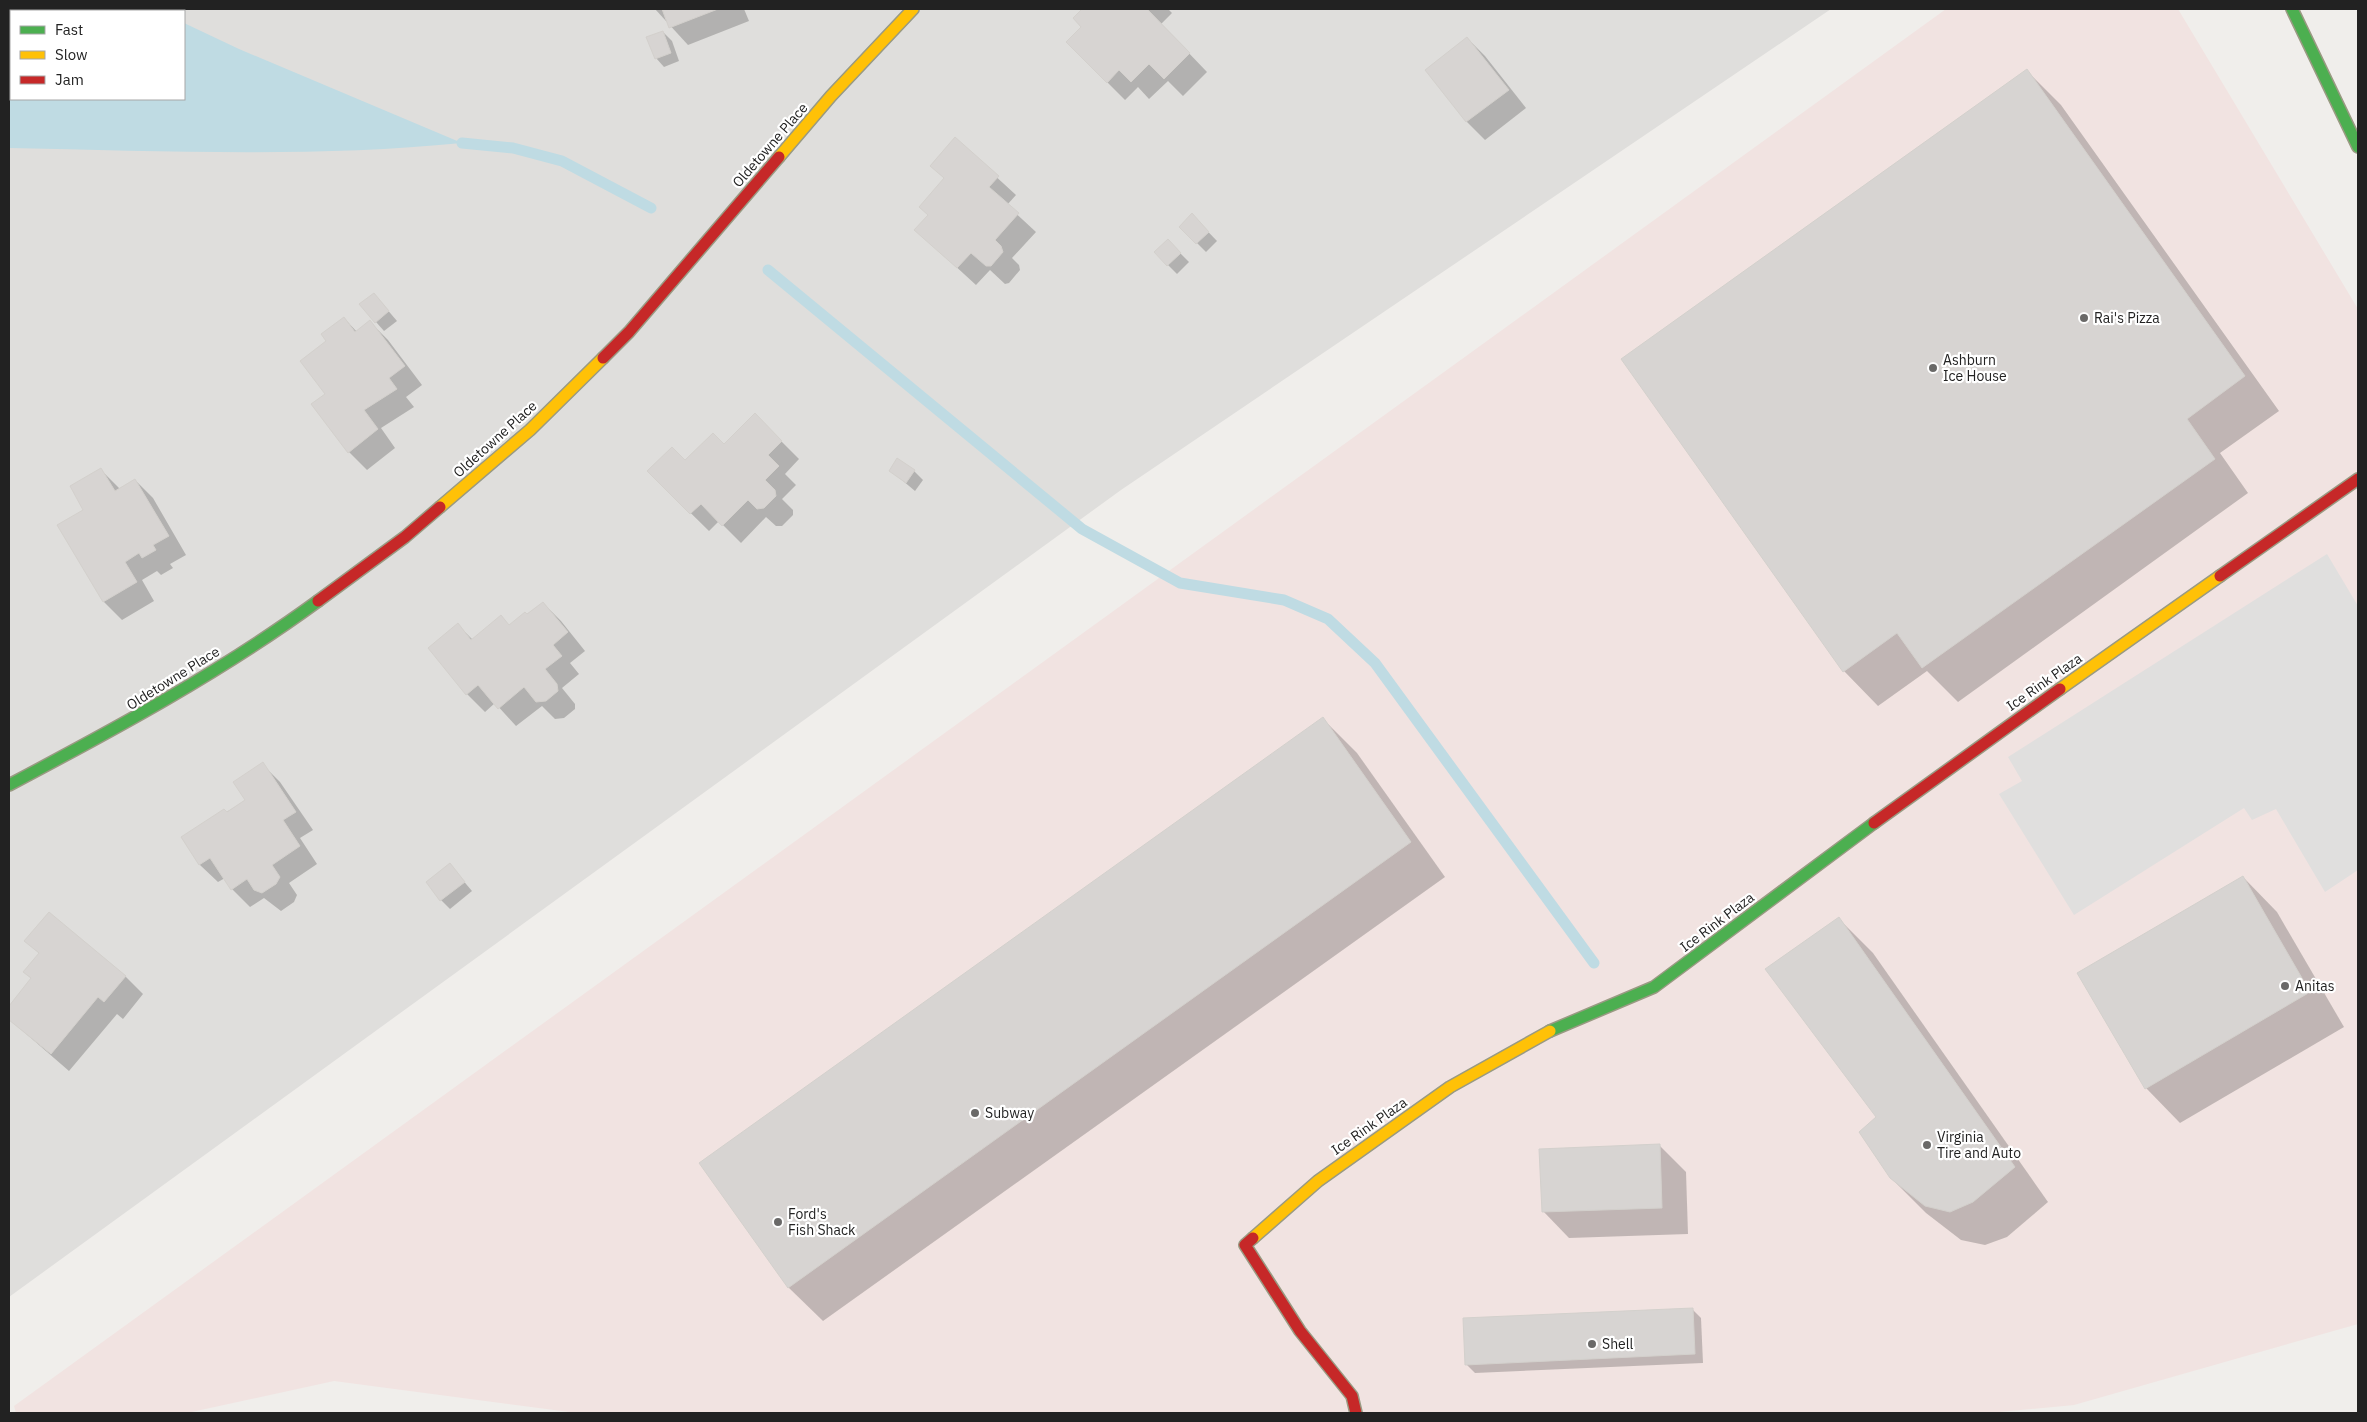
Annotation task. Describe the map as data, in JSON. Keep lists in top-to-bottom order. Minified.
{"streets":{"street":["Oldetowne Place","Ice Rink Plaza"]},"places":["Rai's Pizza","Ashburn Ice House","Anitas","Subway","Virginia Tire and Auto","Ford's Fish Shack","Shell"],"legend":["Fast","Slow","Jam"]}
